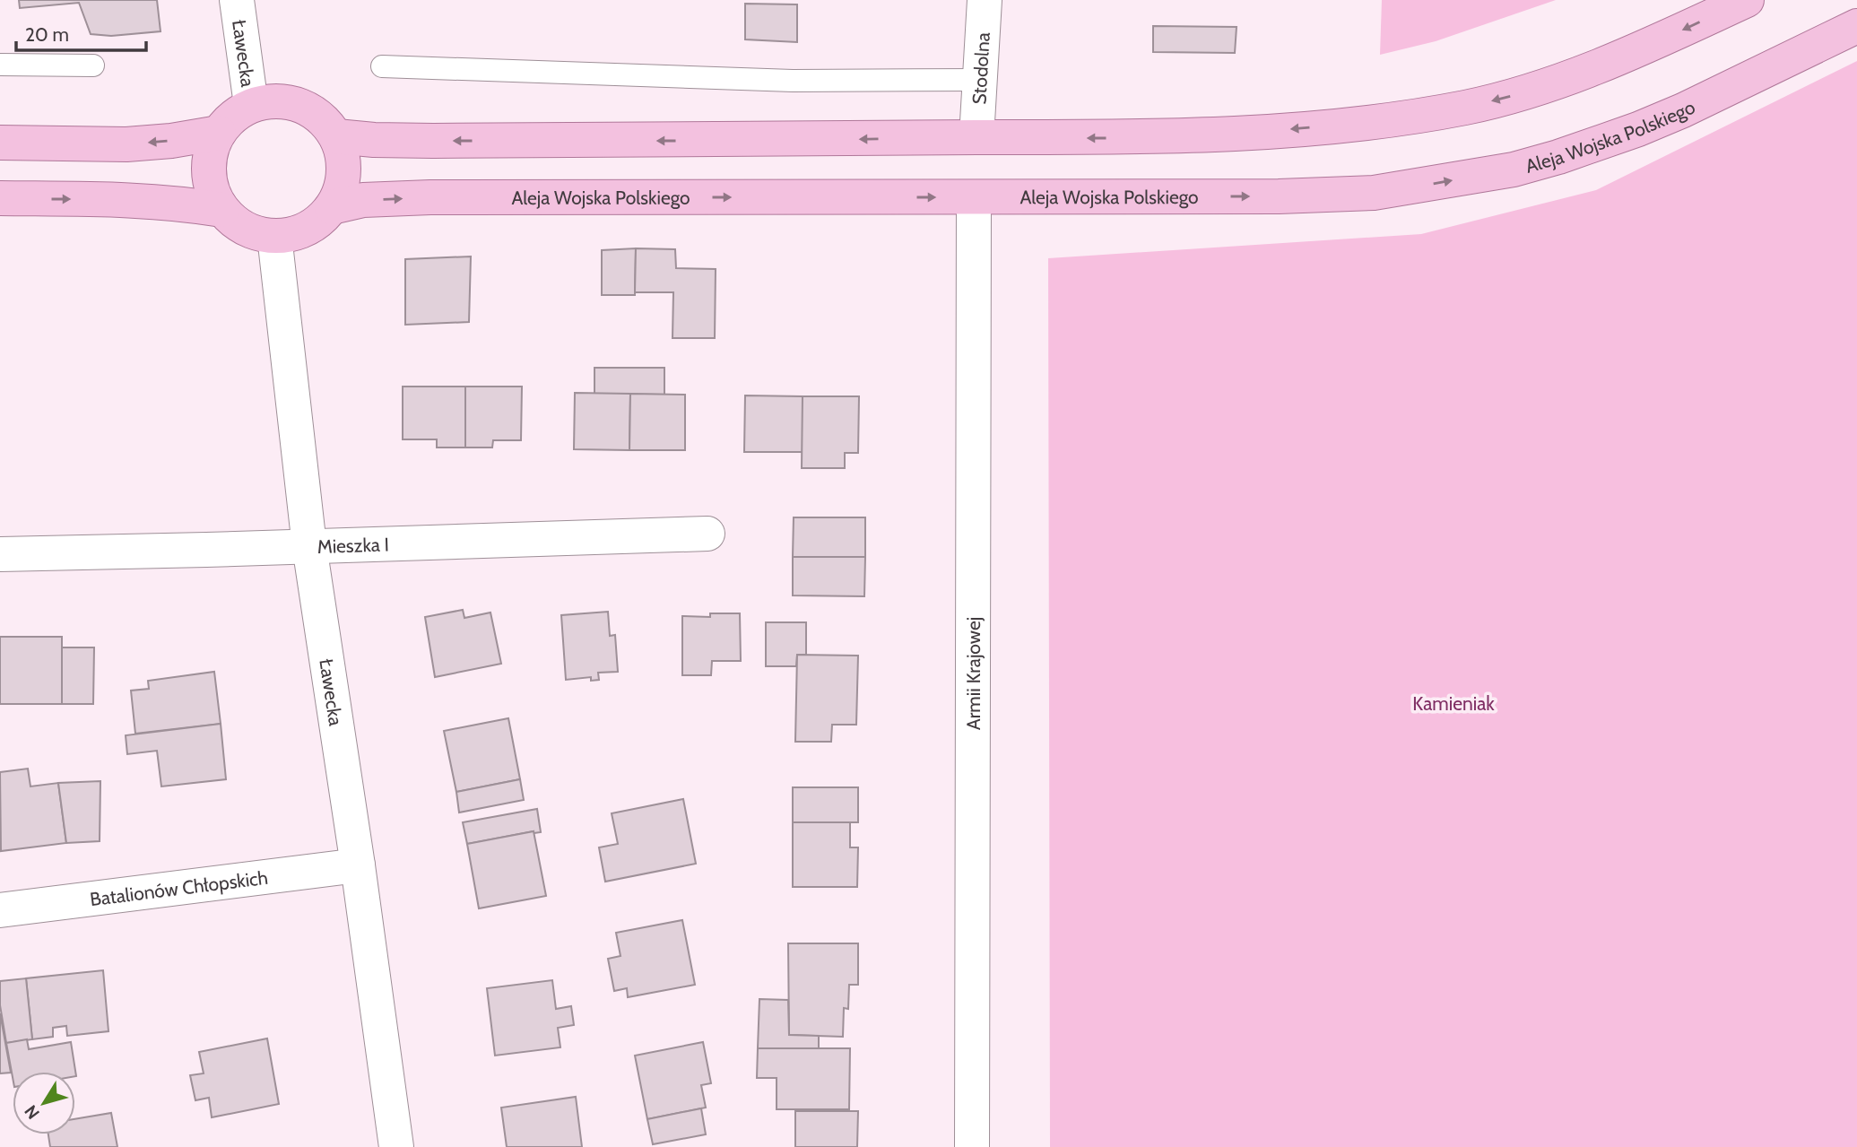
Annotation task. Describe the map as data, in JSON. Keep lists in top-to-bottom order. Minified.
{"streets":{"main road":["Aleja Wojska Polskiego"],"street":["Ławecka","Stodolna","Mieszka I","Armii Krajowej","Batalionów Chłopskich"]},"crossings":[["Ławecka","Aleja Wojska Polskiego"],["Ławecka","Mieszka I"],["Ławecka","Batalionów Chłopskich"],["Aleja Wojska Polskiego","Armii Krajowej"]],"parks":["Kamieniak"],"scale_bar":"20 m","north":"bottom left"}
